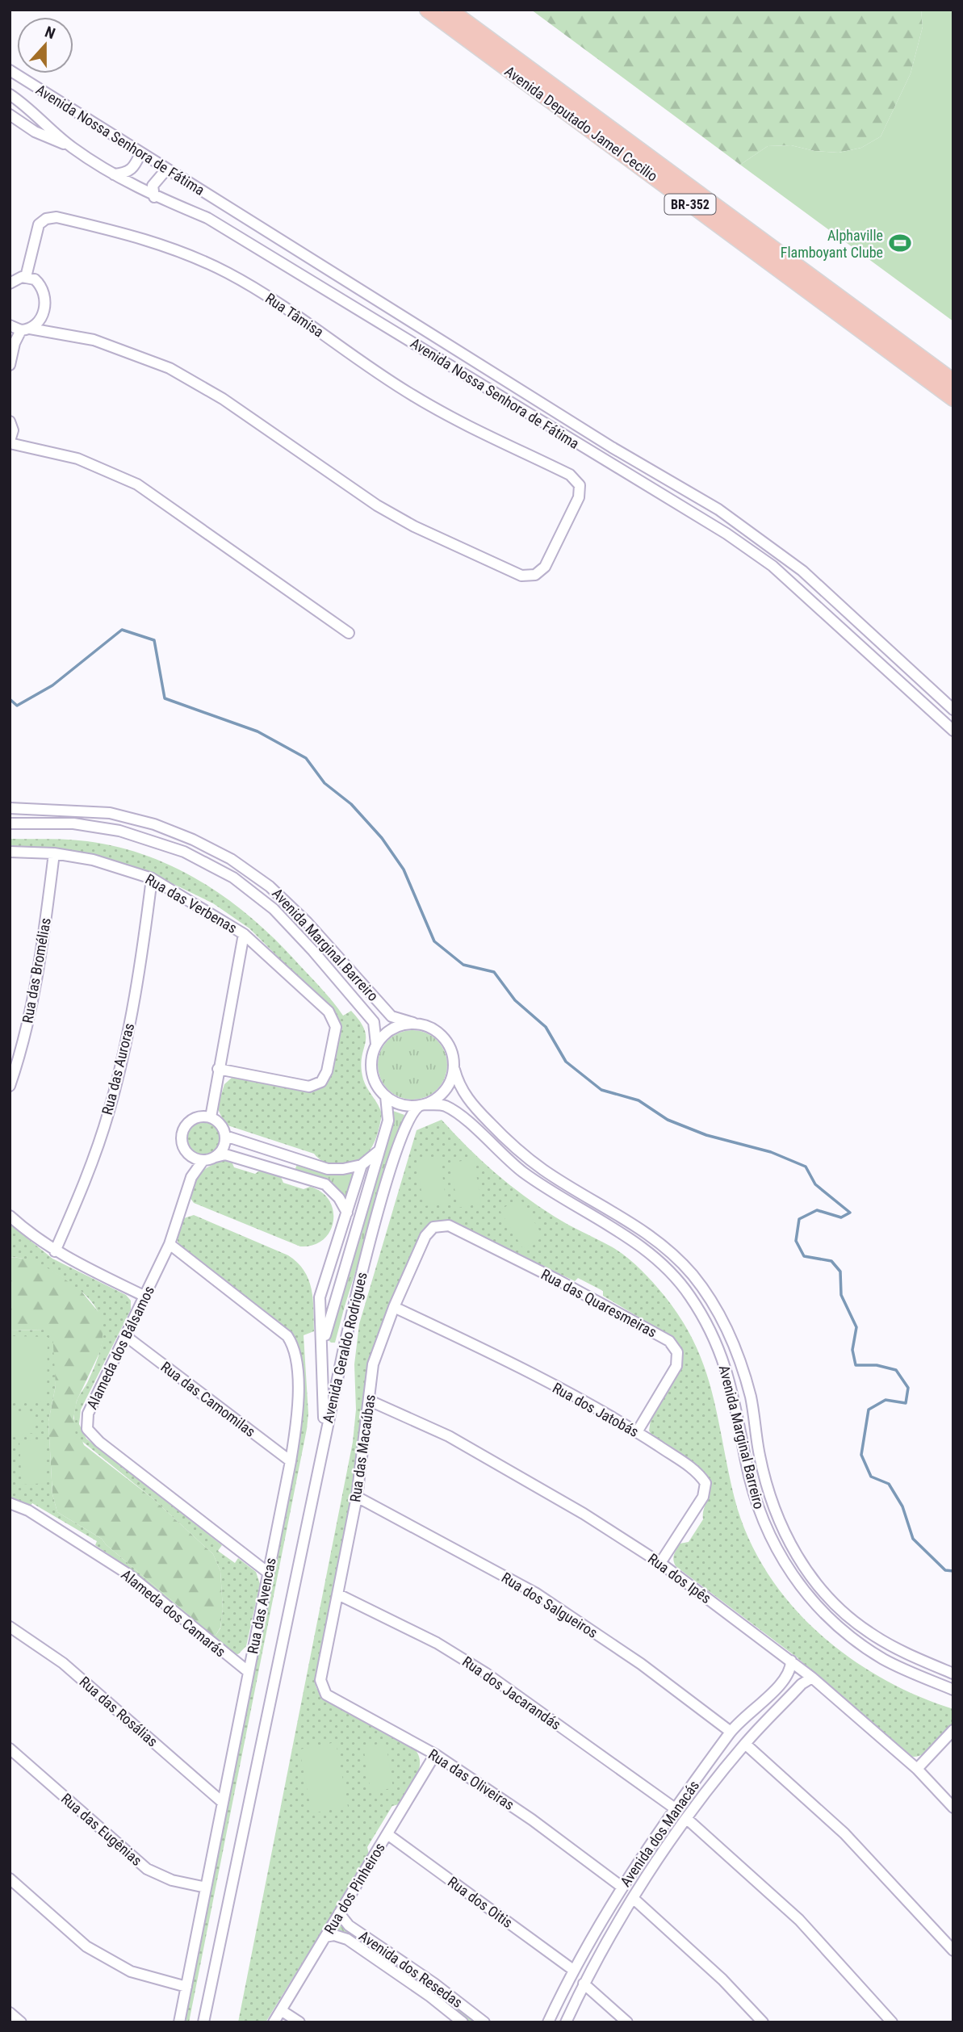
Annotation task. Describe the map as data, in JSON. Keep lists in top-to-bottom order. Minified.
{"streets":{"highway":["Avenida Deputado Jamel Cecilio","BR-352"],"street":["Avenida Nossa Senhora de Fátima","Rua Tâmisa","Rua das Verbenas","Avenida Marginal Barreiro","Rua das Bromélias","Rua das Auroras","Rua das Quaresmeiras","Alameda dos Bálsamos","Avenida Geraldo Rodrigues","Rua das Camomilas","Rua dos Jatobás","Rua das Macaúbas","Rua dos Ipês","Rua dos Salgueiros","Rua das Avencas","Alameda dos Camarás","Rua dos Jacarandás","Rua das Rosálias","Rua das Oliveiras","Rua das Eugênias","Avenida dos Manacás","Rua dos Pinheiros","Rua dos Oitis","Avenida dos Resedas"]},"crossings":[["Rua das Verbenas","Rua das Bromélias"],["Rua das Verbenas","Rua das Auroras"],["Avenida Marginal Barreiro","Avenida Geraldo Rodrigues"],["Rua das Quaresmeiras","Rua dos Jatobás"],["Rua das Quaresmeiras","Rua das Macaúbas"],["Alameda dos Bálsamos","Rua das Camomilas"],["Alameda dos Bálsamos","Rua das Avencas"],["Avenida Geraldo Rodrigues","Rua das Avencas"],["Rua das Camomilas","Rua das Avencas"],["Rua dos Jatobás","Rua das Macaúbas"],["Rua dos Jatobás","Rua dos Ipês"],["Rua das Macaúbas","Rua dos Ipês"],["Rua das Macaúbas","Rua dos Salgueiros"],["Rua das Macaúbas","Rua dos Jacarandás"],["Rua das Macaúbas","Rua das Oliveiras"],["Rua dos Ipês","Avenida dos Manacás"],["Rua dos Salgueiros","Avenida dos Manacás"],["Rua das Avencas","Alameda dos Camarás"],["Rua das Avencas","Rua das Rosálias"],["Rua das Avencas","Rua das Eugênias"],["Rua dos Jacarandás","Avenida dos Manacás"],["Rua das Oliveiras","Avenida dos Manacás"],["Rua das Oliveiras","Rua dos Pinheiros"],["Avenida dos Manacás","Rua dos Oitis"],["Rua dos Pinheiros","Rua dos Oitis"],["Rua dos Pinheiros","Avenida dos Resedas"]],"places":{"sports":["Alphaville Flamboyant Clube"]},"north":"top"}
